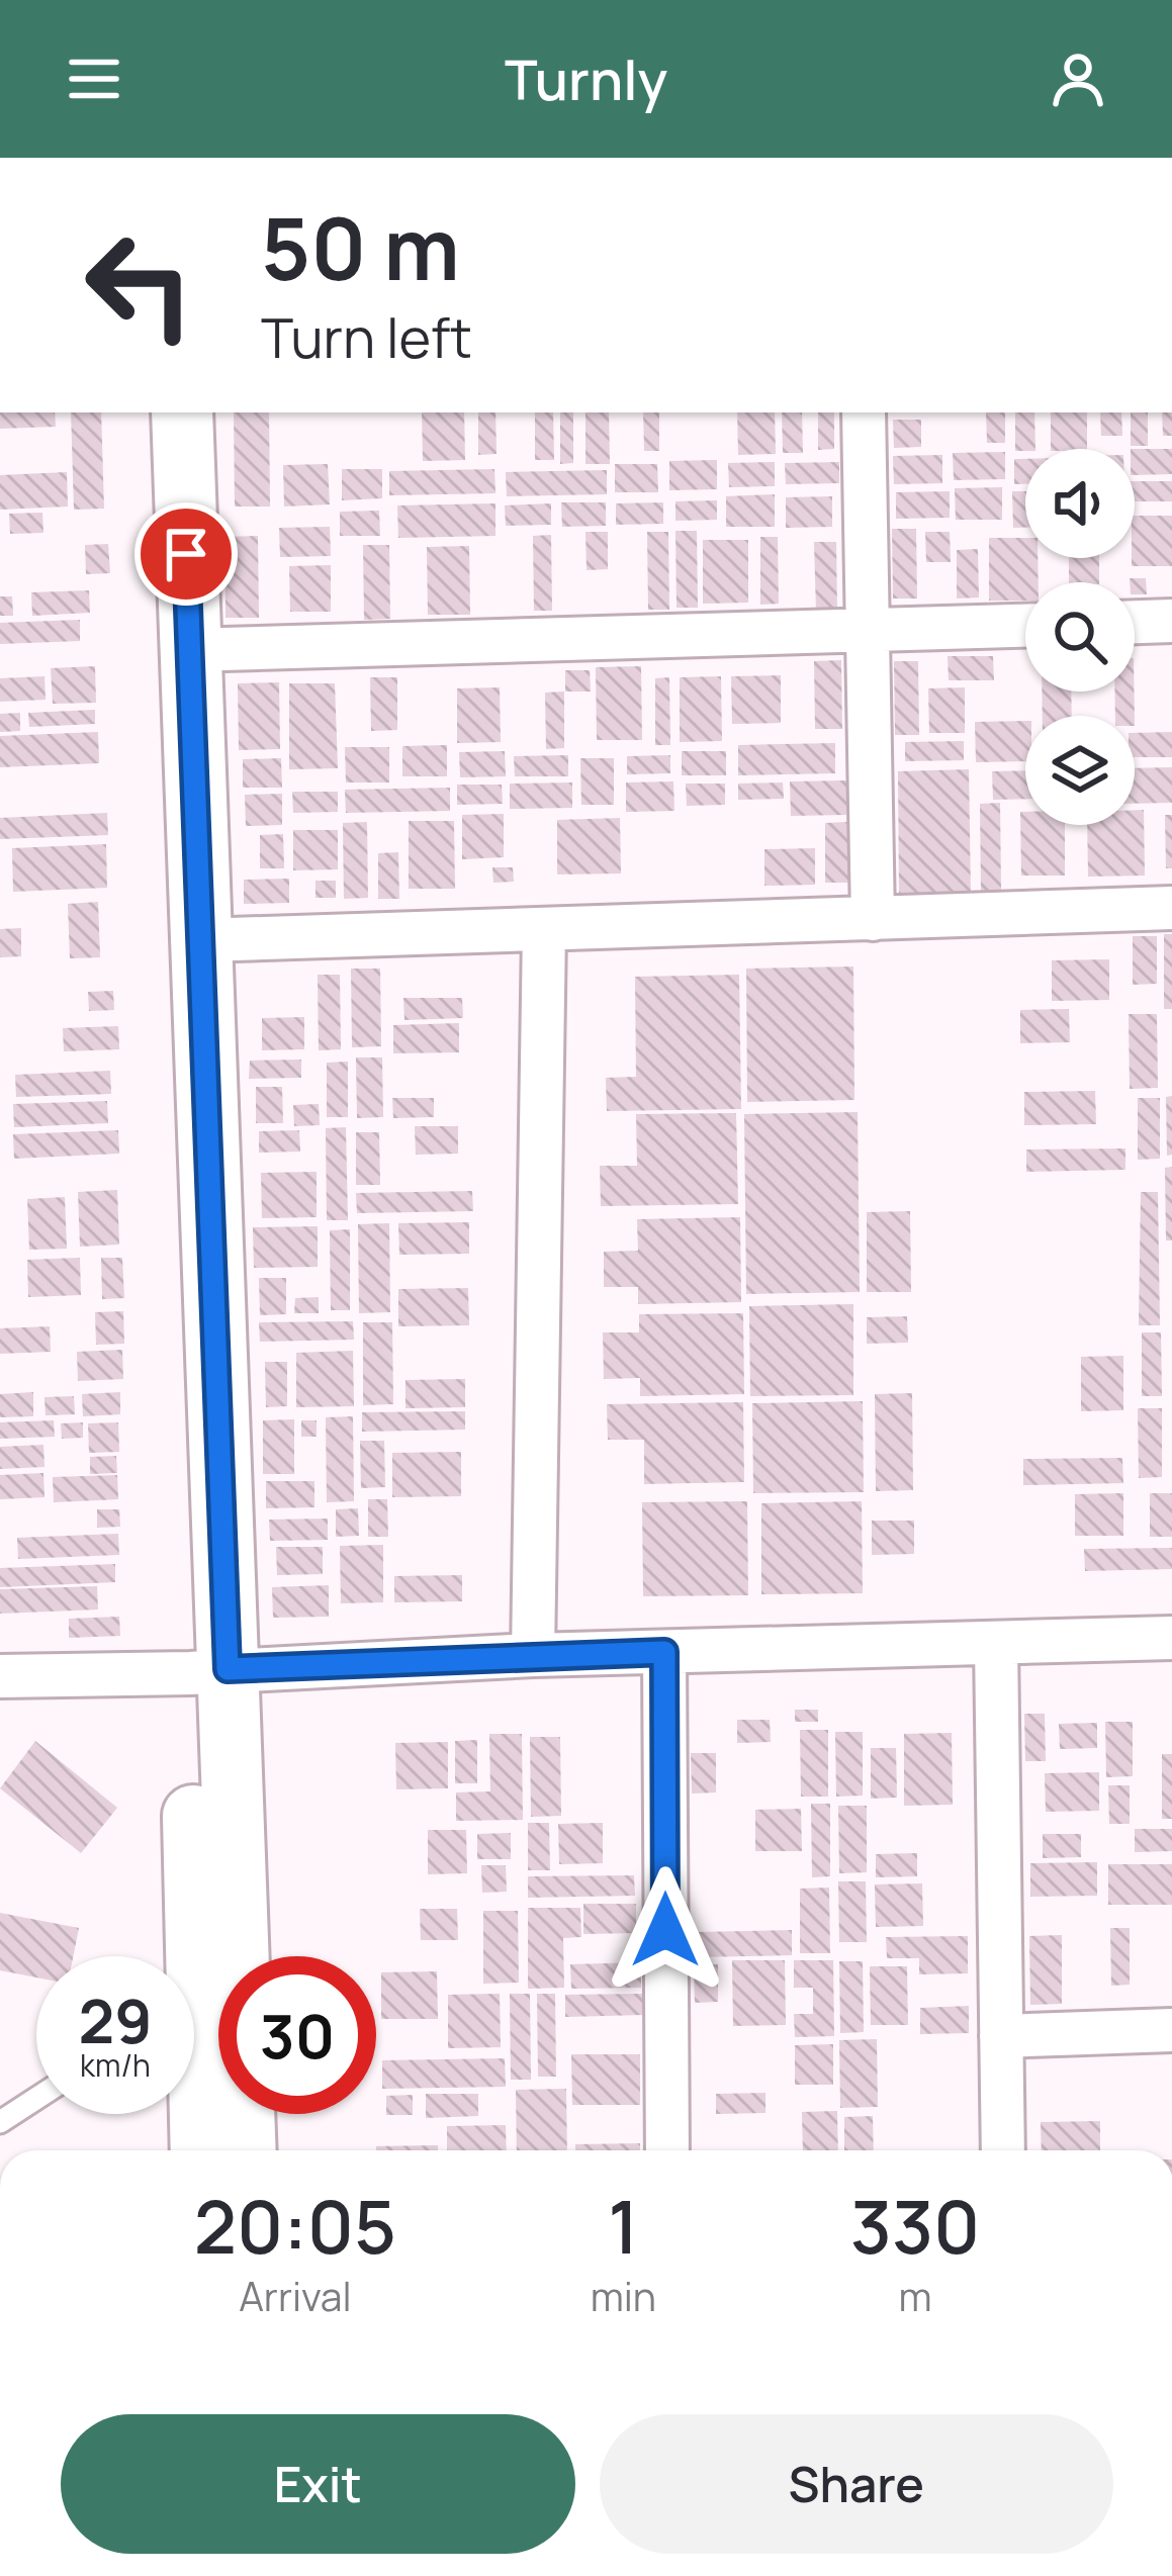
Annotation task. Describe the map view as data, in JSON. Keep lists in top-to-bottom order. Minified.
{"page":{"header":"Turnly","turn":["50 m","Turn left"],"speed":"29 km/h","limit":"30","eta":["20:05","Arrival","1","min","330","m"],"buttons":["Exit","Share"]}}
